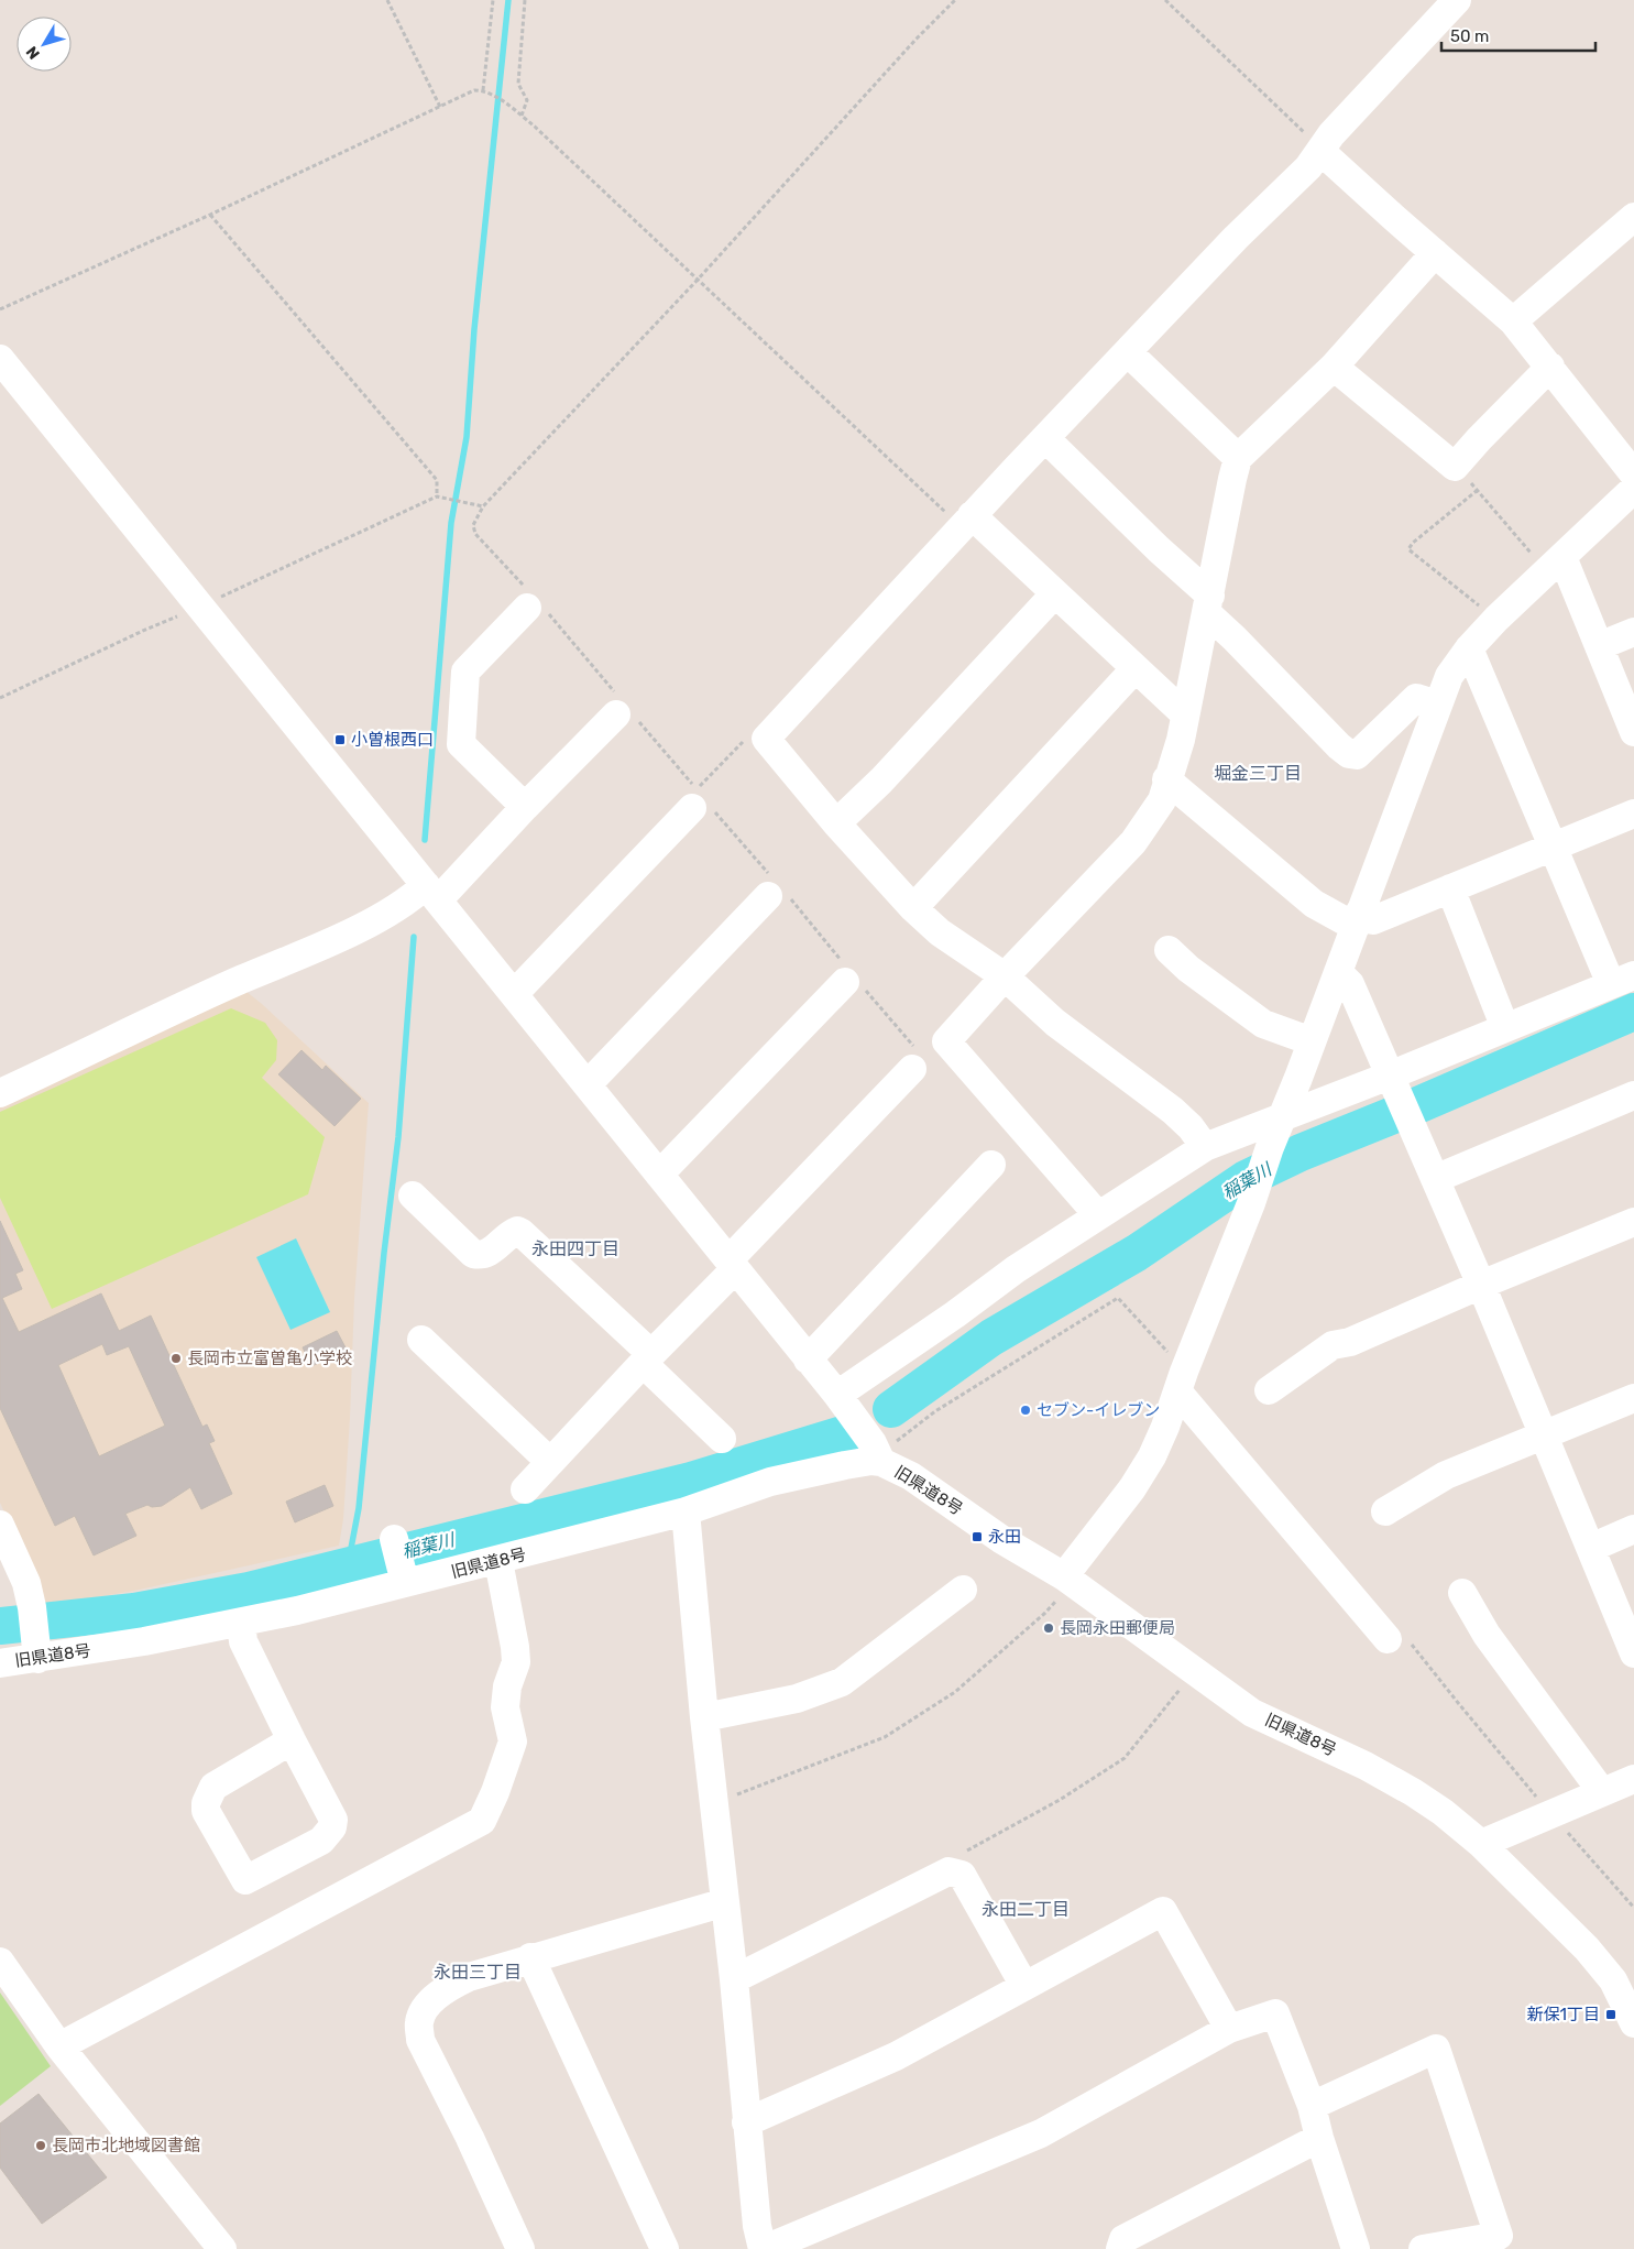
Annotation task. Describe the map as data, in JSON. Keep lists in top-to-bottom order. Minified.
{"streets":{"street":["旧県道8号"]},"districts":["堀金三丁目","永田四丁目","永田二丁目","永田三丁目"],"water":["稲葉川"],"places":{"transit":["小曽根西口","永田","新保1丁目"],"other":["長岡市立富曽亀小学校","セブン-イレブン","長岡永田郵便局","長岡市北地域図書館"]},"scale_bar":"50 m","north":"bottom left"}
